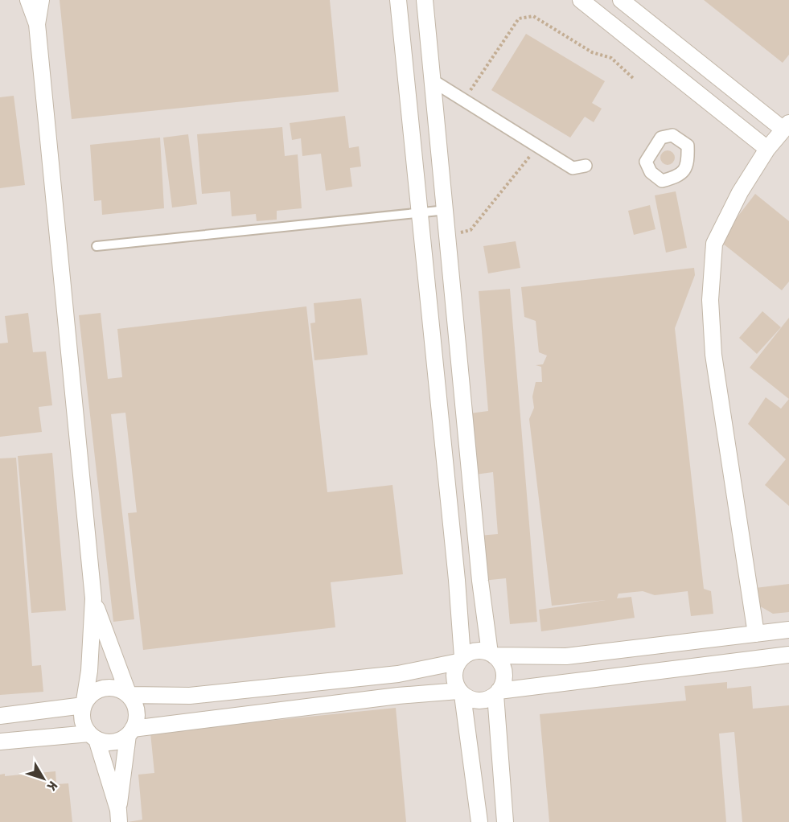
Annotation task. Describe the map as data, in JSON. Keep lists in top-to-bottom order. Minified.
{"north":"bottom right"}
